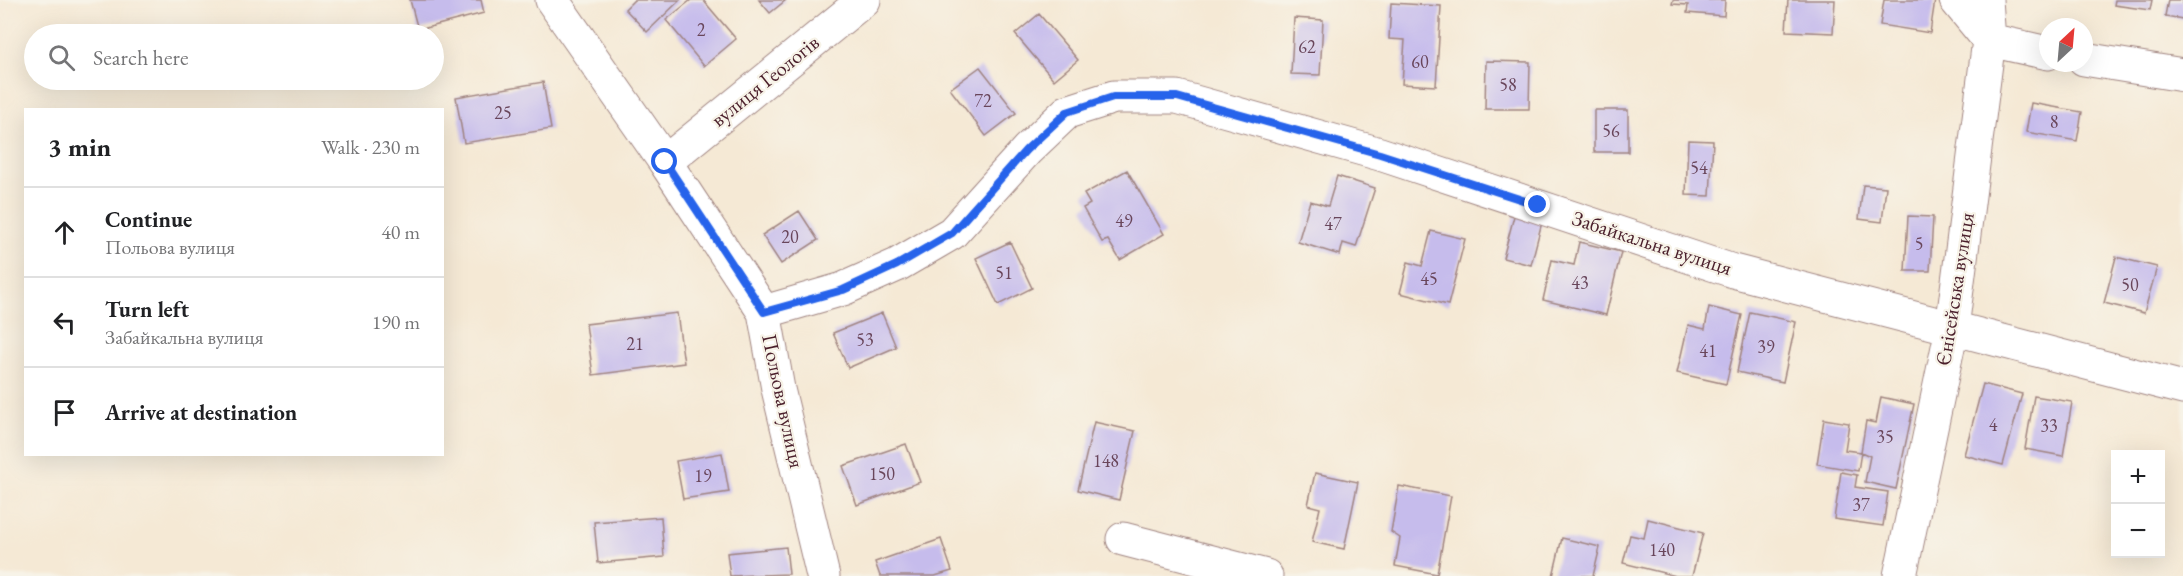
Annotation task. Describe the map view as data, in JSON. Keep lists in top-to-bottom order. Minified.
{"streets":{"street":["вулиця Геологів","Забайкальна вулиця","Єнісейська вулиця","Польова вулиця"]},"crossings":[["вулиця Геологів","Польова вулиця"],["Забайкальна вулиця","Єнісейська вулиця"],["Забайкальна вулиця","Польова вулиця"]],"house_numbers":["2","62","60","58","72","25","8","56","54","49","47","20","5","51","45","43","50","53","21","39","41","4","33","35","148","150","19","37","140"],"north":"top right","page":{"search":"Search here","heading":["3 min","Walk · 230 m"],"list":[["Continue","Польова вулиця","40 m"],["Turn left","Забайкальна вулиця","190 m"],"Arrive at destination"],"map_buttons":["+","−"]}}
